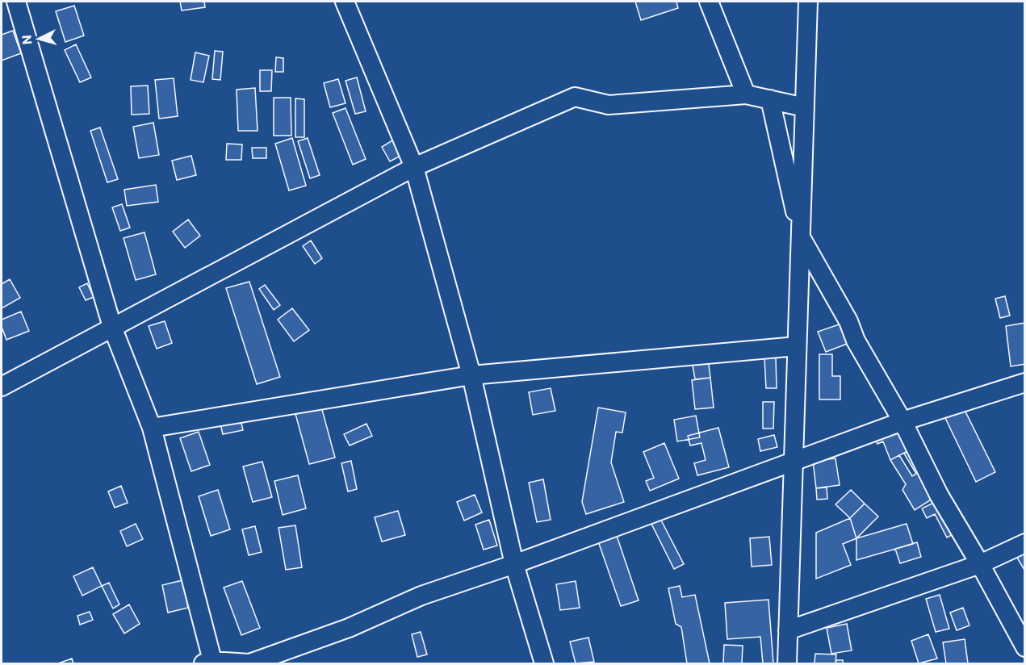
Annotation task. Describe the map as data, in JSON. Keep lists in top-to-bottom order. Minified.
{"north":"left"}
